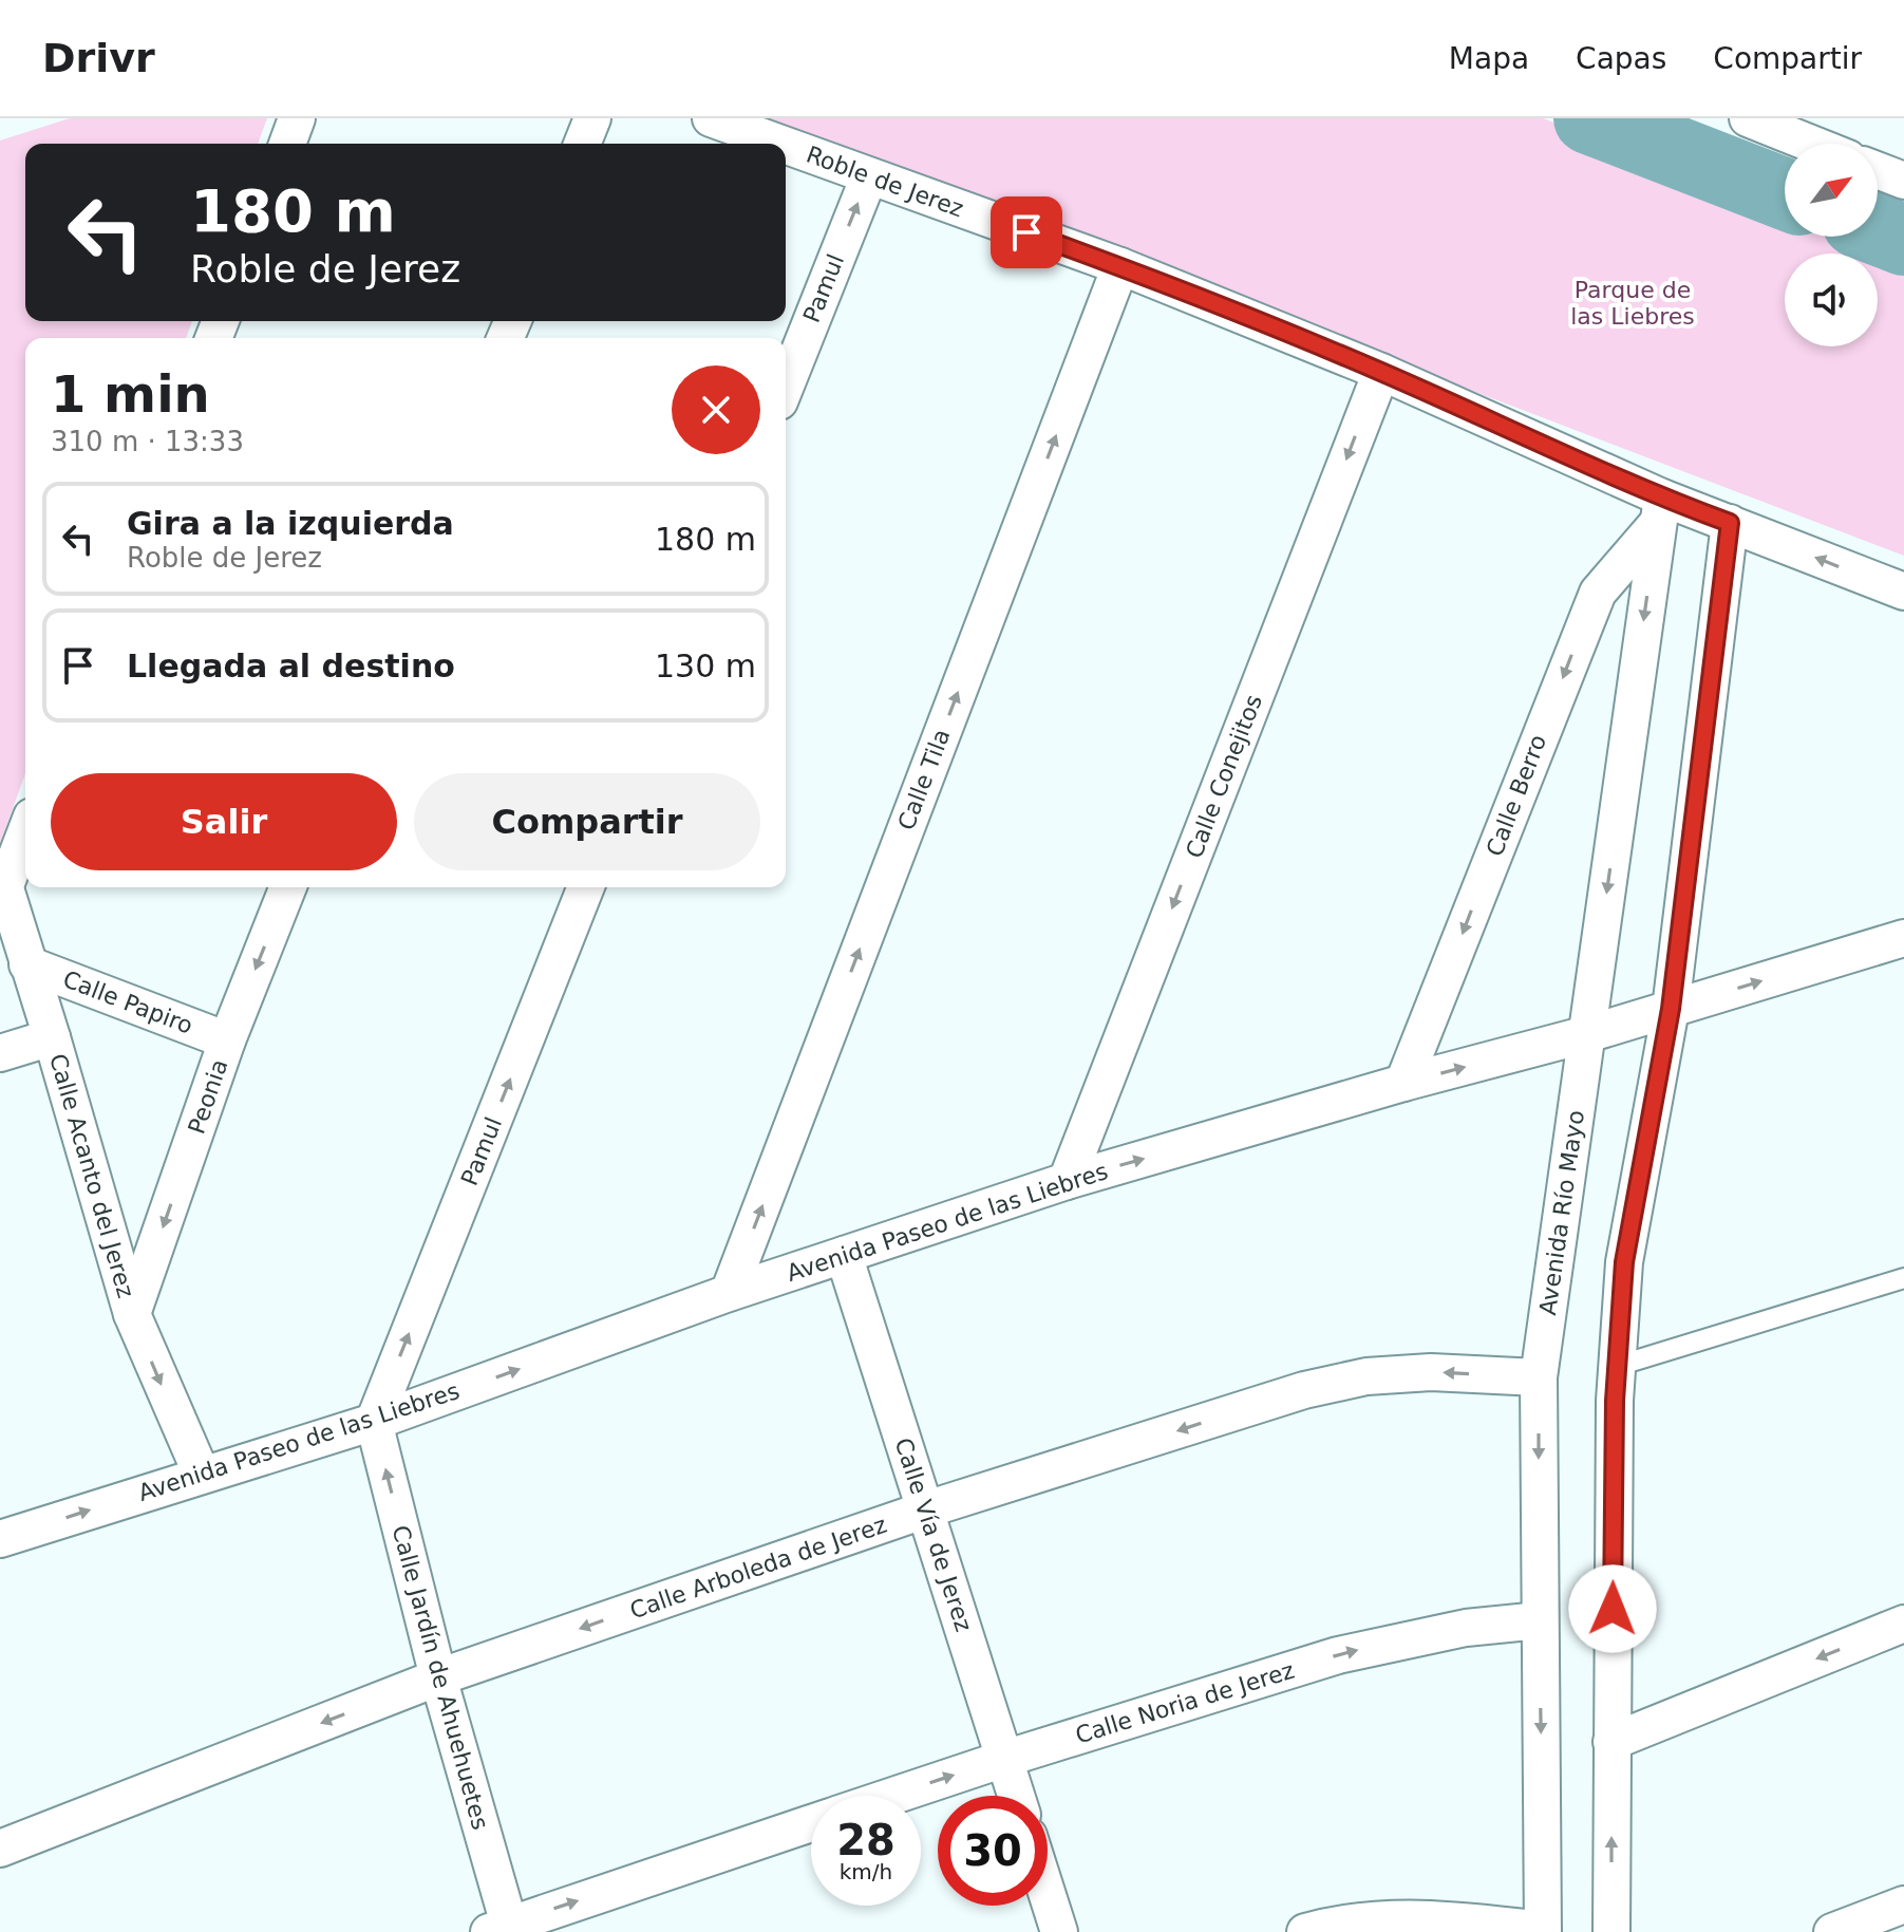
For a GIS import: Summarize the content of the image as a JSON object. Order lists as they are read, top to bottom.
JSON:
{
  "streets": {
    "street": [
      "Roble de Jerez",
      "Pamul",
      "Calle Conejitos",
      "Calle Tila",
      "Calle Berro",
      "Calle Papiro",
      "Peonia",
      "Calle Acanto del Jerez",
      "Avenida Río Mayo",
      "Avenida Paseo de las Liebres",
      "Calle Vía de Jerez",
      "Calle Arboleda de Jerez",
      "Calle Jardín de Ahuehuetes",
      "Calle Noria de Jerez"
    ]
  },
  "crossings": [
    ["Roble de Jerez", "Pamul"],
    ["Roble de Jerez", "Calle Conejitos"],
    ["Roble de Jerez", "Calle Tila"],
    ["Roble de Jerez", "Calle Berro"],
    ["Roble de Jerez", "Avenida Río Mayo"],
    ["Pamul", "Avenida Paseo de las Liebres"],
    ["Pamul", "Calle Jardín de Ahuehuetes"],
    ["Calle Conejitos", "Avenida Paseo de las Liebres"],
    ["Calle Tila", "Avenida Paseo de las Liebres"],
    ["Calle Berro", "Avenida Río Mayo"],
    ["Calle Berro", "Avenida Paseo de las Liebres"],
    ["Calle Papiro", "Peonia"],
    ["Calle Papiro", "Calle Acanto del Jerez"],
    ["Peonia", "Calle Acanto del Jerez"],
    ["Calle Acanto del Jerez", "Avenida Paseo de las Liebres"],
    ["Avenida Río Mayo", "Avenida Paseo de las Liebres"],
    ["Avenida Río Mayo", "Calle Arboleda de Jerez"],
    ["Avenida Río Mayo", "Calle Noria de Jerez"],
    ["Avenida Paseo de las Liebres", "Calle Vía de Jerez"],
    ["Avenida Paseo de las Liebres", "Calle Jardín de Ahuehuetes"],
    ["Calle Vía de Jerez", "Calle Arboleda de Jerez"],
    ["Calle Vía de Jerez", "Calle Noria de Jerez"],
    ["Calle Arboleda de Jerez", "Calle Jardín de Ahuehuetes"],
    ["Calle Jardín de Ahuehuetes", "Calle Noria de Jerez"]
  ],
  "one_way": [
    "Pamul",
    "Calle Conejitos",
    "Calle Tila",
    "Peonia",
    "Avenida Paseo de las Liebres",
    "Calle Arboleda de Jerez",
    "Calle Jardín de Ahuehuetes",
    "Calle Noria de Jerez"
  ],
  "parks": ["Parque de las Liebres"],
  "north": "top right",
  "page": {
    "header": "Drivr",
    "nav": ["Mapa", "Capas", "Compartir"],
    "turn": ["180 m", "Roble de Jerez"],
    "heading": ["1 min", "310 m · 13:33"],
    "list": [
      {
        "name": "Gira a la izquierda",
        "note": "Roble de Jerez",
        "value": "180 m"
      },
      {
        "name": "Llegada al destino",
        "value": "130 m"
      }
    ],
    "buttons": ["Salir", "Compartir"],
    "speed": "28 km/h",
    "limit": "30"
  }
}
